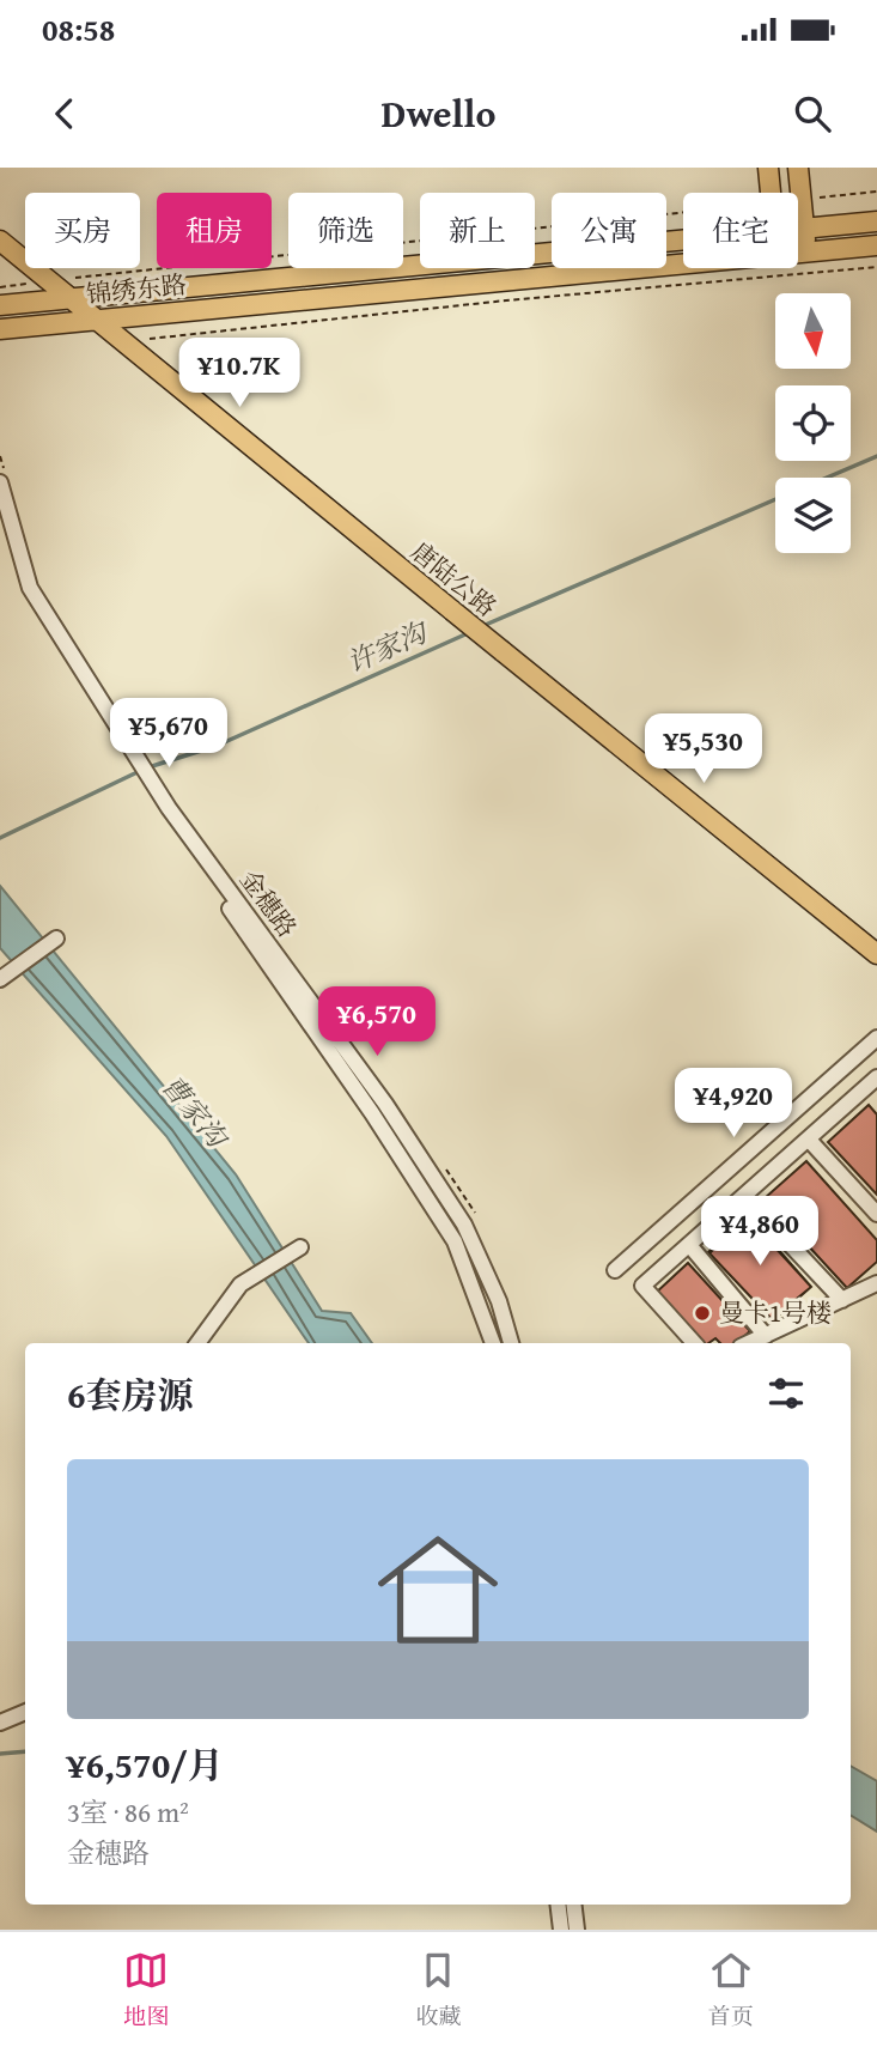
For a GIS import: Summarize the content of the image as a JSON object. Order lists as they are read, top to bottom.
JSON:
{
  "streets": {
    "main road": ["锦绣东路", "唐陆公路"],
    "street": ["金穗路"]
  },
  "crossings": [
    ["锦绣东路", "唐陆公路"]
  ],
  "water": ["许家沟", "曹家沟"],
  "places": ["曼卡1号楼"],
  "north": "bottom",
  "page": {
    "status": "08:58",
    "header": "Dwello",
    "chip": [
      "买房",
      "租房",
      "筛选",
      "新上",
      "公寓",
      "住宅"
    ],
    "price": [
      "¥10.7K",
      "¥5,670",
      "¥5,530",
      "¥6,570",
      "¥4,920",
      "¥4,860"
    ],
    "heading": "6套房源",
    "list": [
      {
        "name": "¥6,570/月",
        "note": "3室 · 86 m² · 金穗路"
      }
    ],
    "tabs": ["地图", "收藏", "首页"]
  }
}
